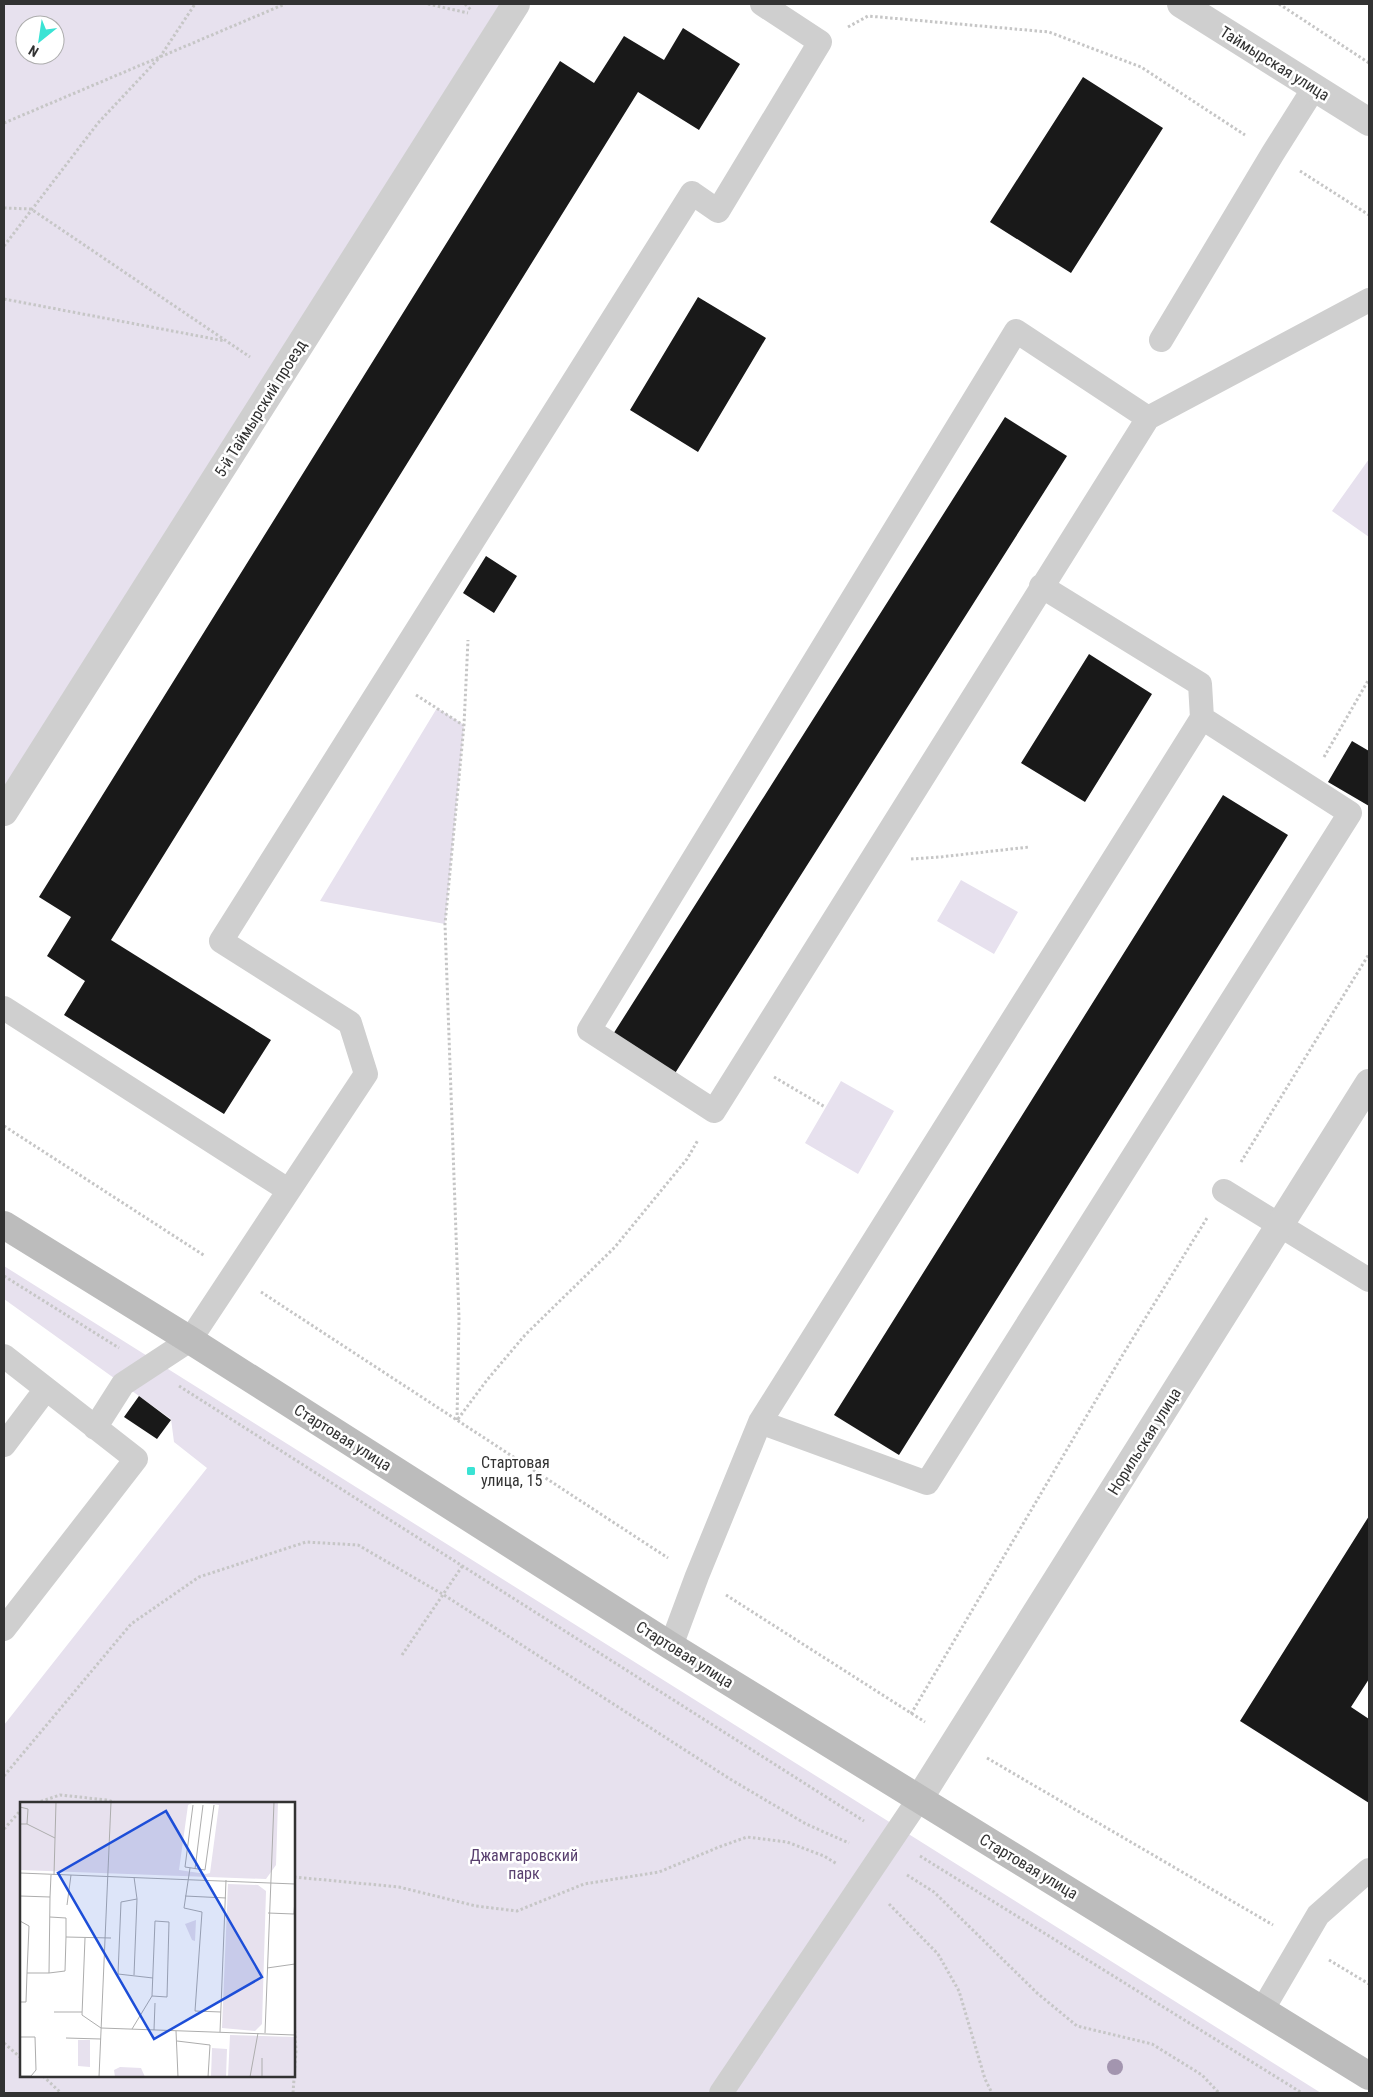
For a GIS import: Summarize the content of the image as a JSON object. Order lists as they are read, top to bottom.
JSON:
{
  "streets": {
    "street": [
      "Таймырская улица",
      "5-й Таймырский проезд",
      "Стартовая улица",
      "Норильская улица"
    ]
  },
  "crossings": [
    ["Стартовая улица", "Норильская улица"]
  ],
  "parks": ["Джамгаровский парк"],
  "places": {
    "transit": ["Стартовая улица, 15"]
  },
  "north": "bottom left"
}
